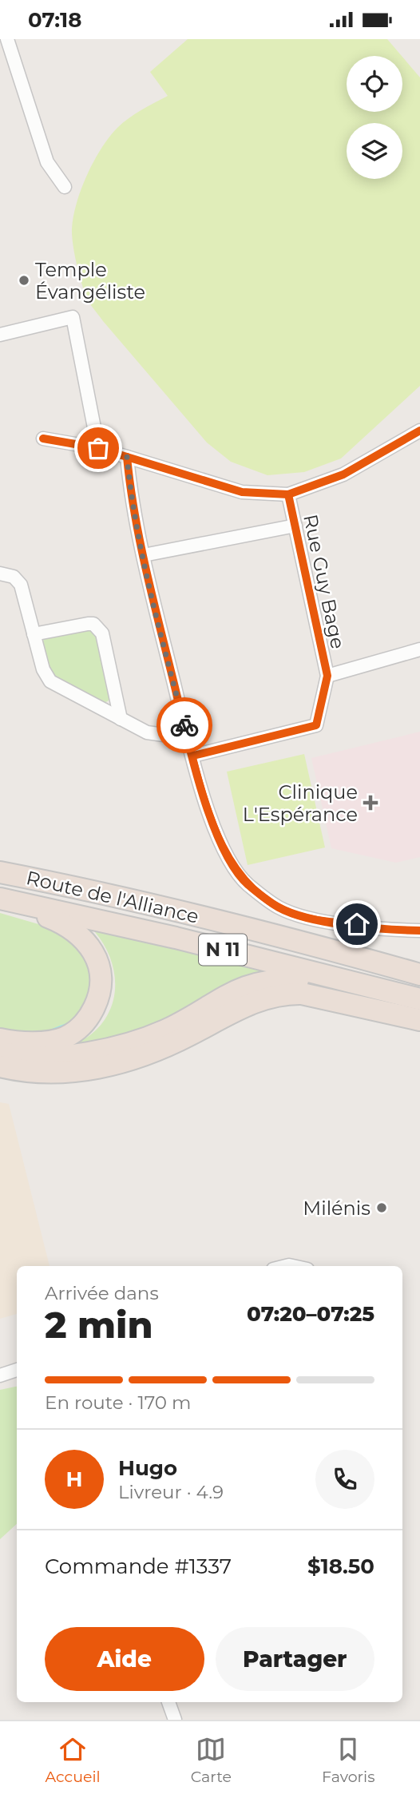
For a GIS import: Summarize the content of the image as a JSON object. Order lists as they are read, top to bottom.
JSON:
{
  "streets": {
    "highway": ["Route de l'Alliance", "N 11"],
    "street": ["Rue Guy Bage"]
  },
  "places": {
    "other": ["Temple Évangéliste", "Milénis"],
    "health": ["Clinique L'Espérance"]
  },
  "page": {
    "status": "07:18",
    "heading": ["2 min", "Arrivée dans", "07:20–07:25"],
    "panel": [
      "Hugo",
      "Livreur · 4.9",
      "Commande #1337",
      "$18.50"
    ],
    "bar": "En route · 170 m",
    "round": "H",
    "buttons": ["Aide", "Partager"],
    "tabs": ["Accueil", "Carte", "Favoris"]
  }
}
